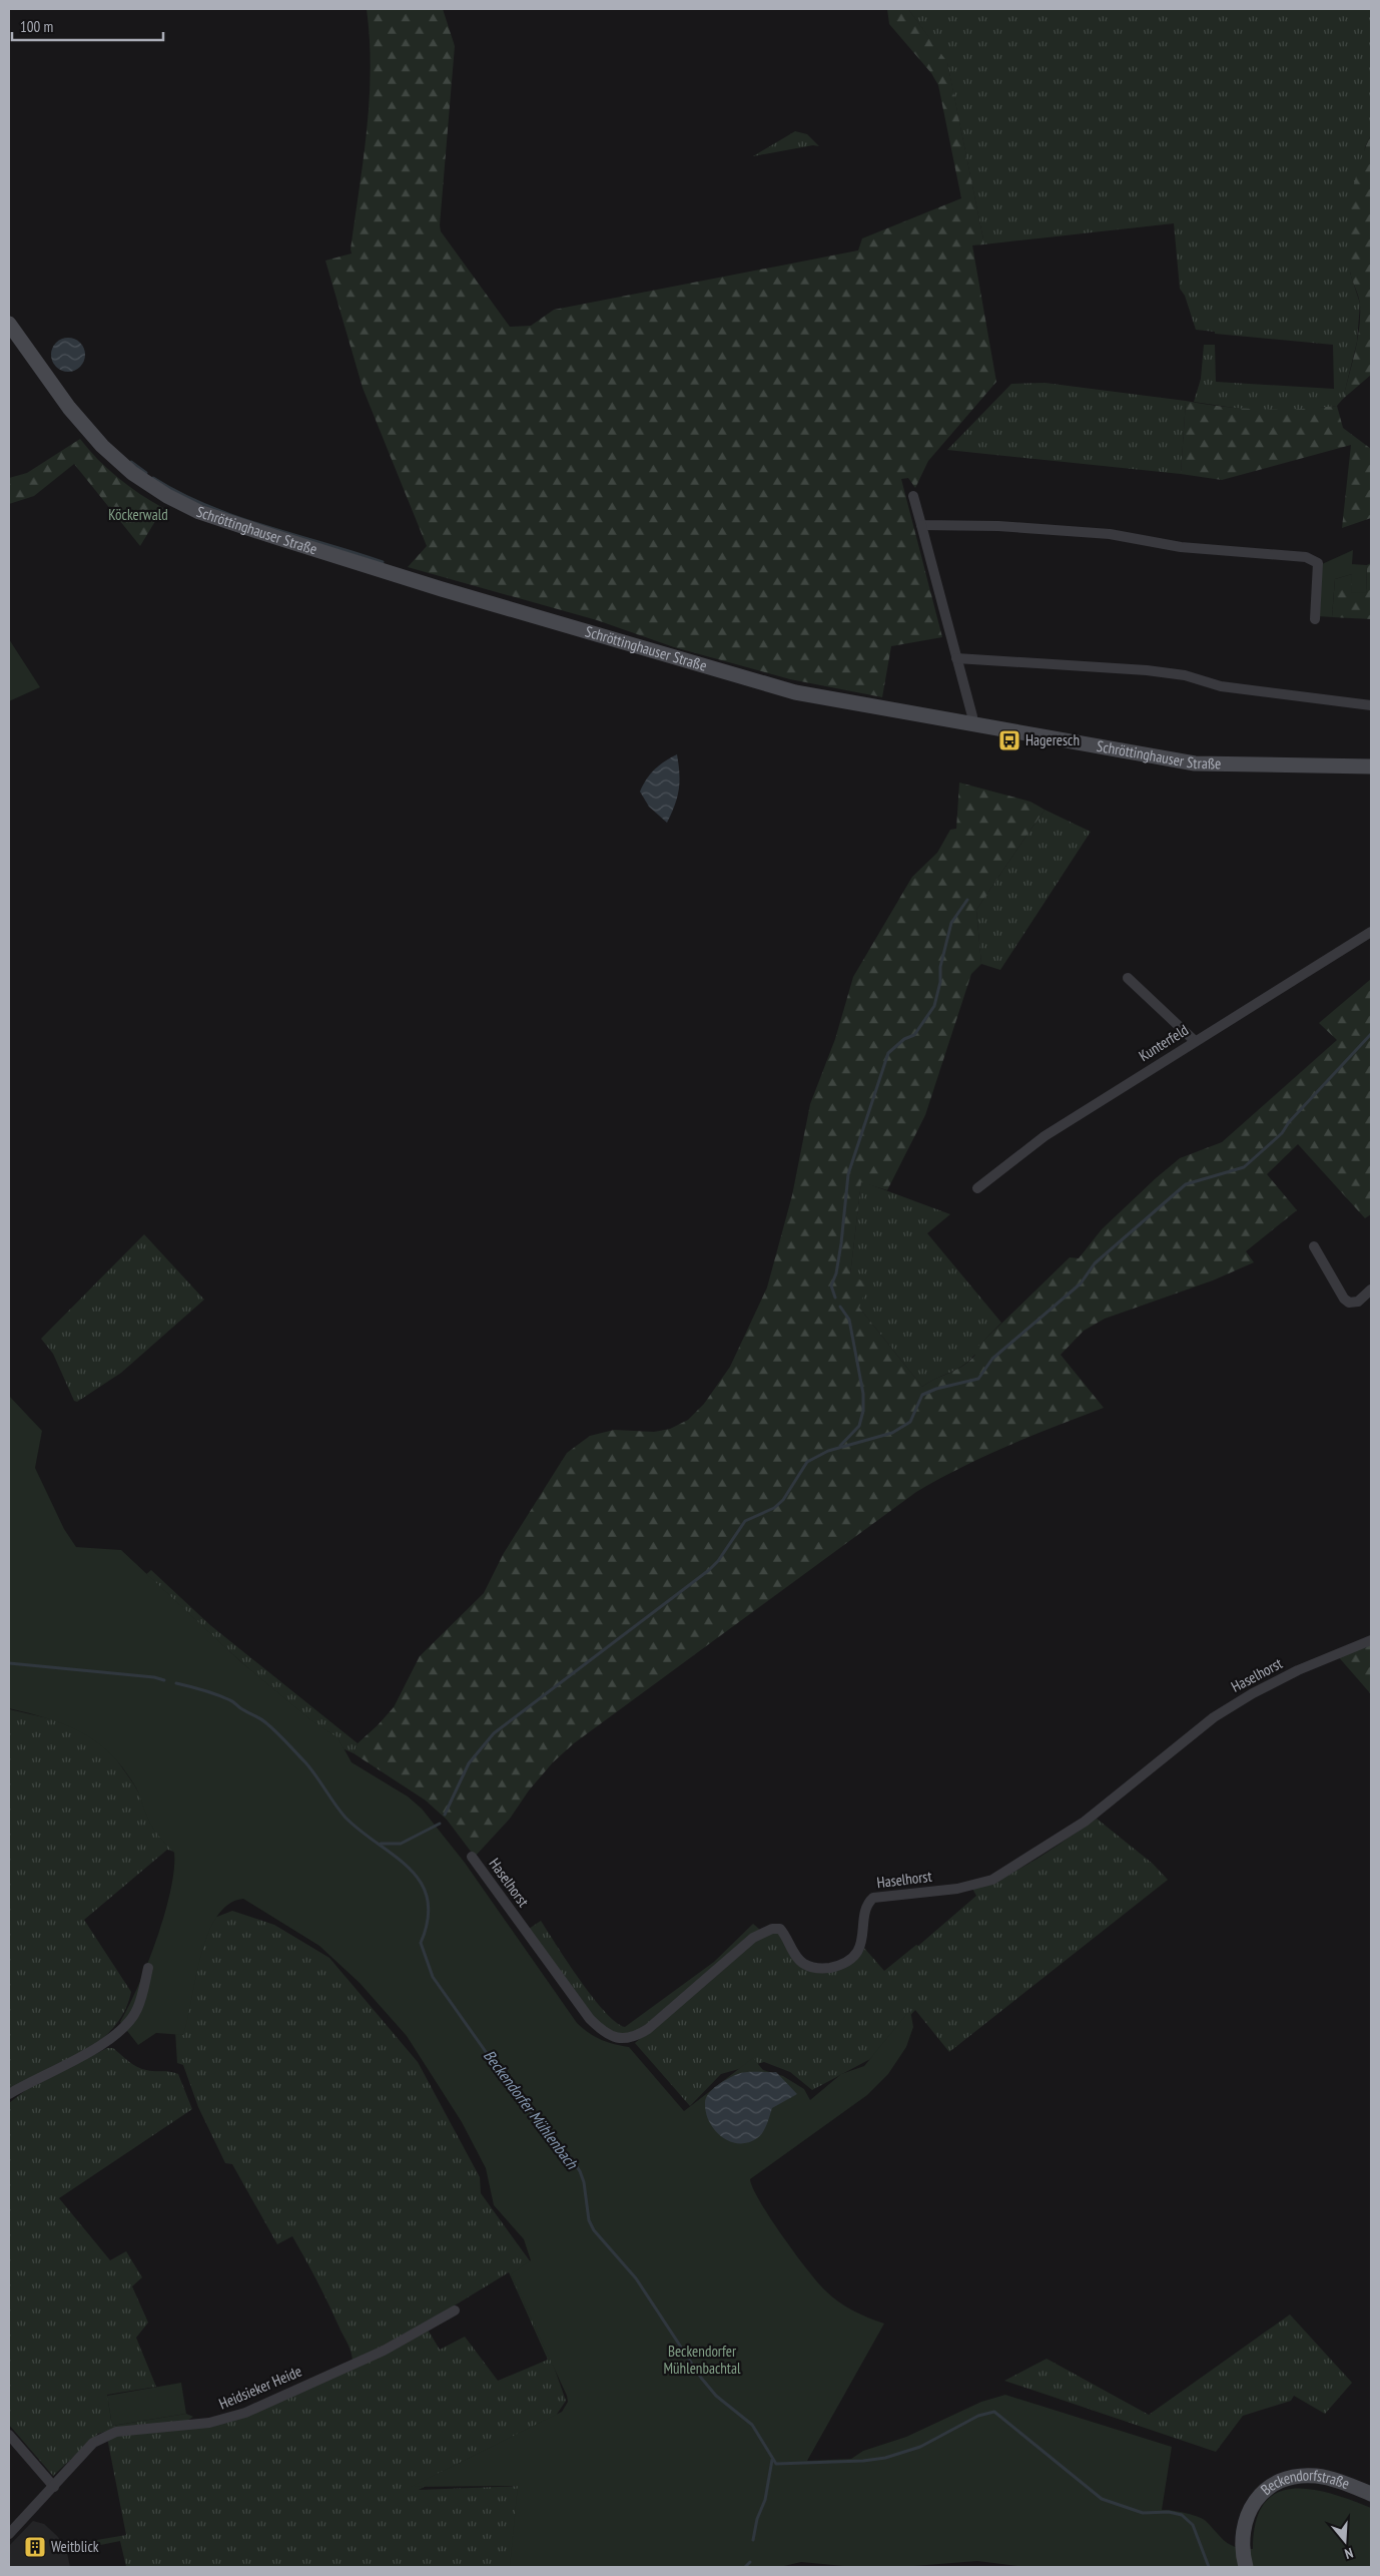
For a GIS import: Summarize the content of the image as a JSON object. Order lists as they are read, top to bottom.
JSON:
{
  "streets": {
    "main road": ["Schröttinghauser Straße", "Beckendorfstraße"],
    "street": ["Kunterfeld", "Haselhorst", "Heidsieker Heide"]
  },
  "water": ["Beckendorfer Mühlenbach"],
  "parks": ["Köckerwald", "Beckendorfer Mühlenbachtal"],
  "places": {
    "bus stop": ["Hageresch"],
    "building": ["Weitblick"]
  },
  "scale_bar": "100 m",
  "north": "bottom"
}
